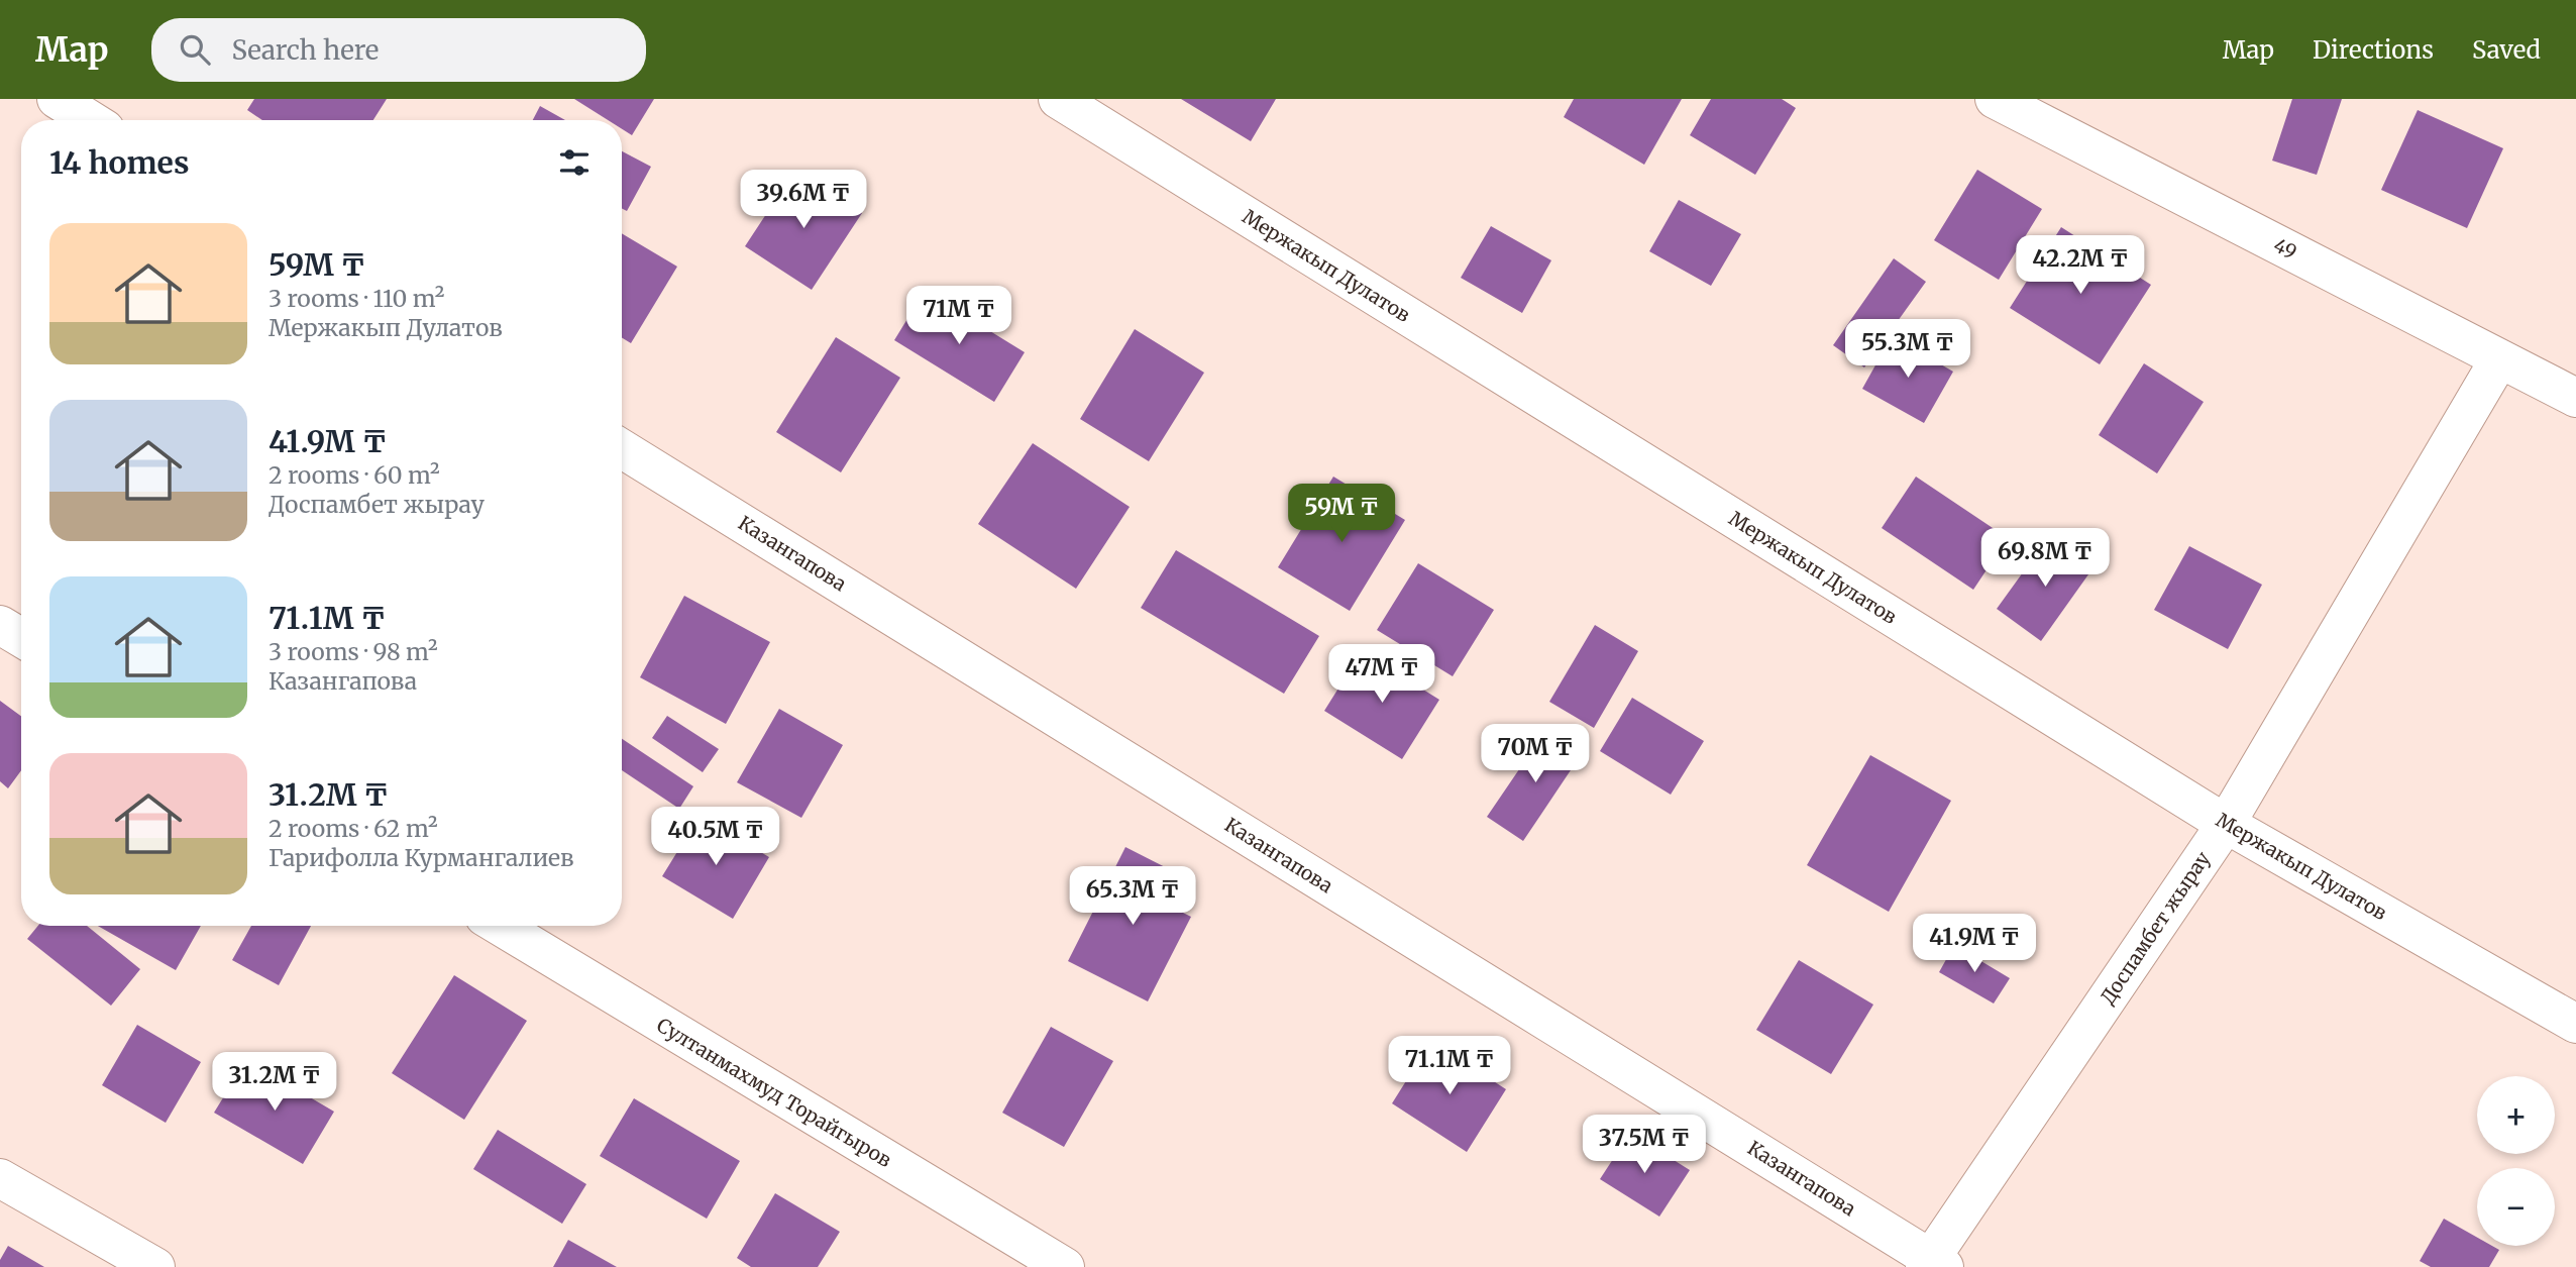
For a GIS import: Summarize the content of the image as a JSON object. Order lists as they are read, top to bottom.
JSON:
{
  "streets": {
    "street": [
      "49",
      "Мержакып Дулатов",
      "Казангапова",
      "Доспамбет жырау",
      "Султанмахмуд Торайгыров"
    ]
  },
  "crossings": [
    ["49", "Доспамбет жырау"],
    ["Мержакып Дулатов", "Доспамбет жырау"],
    ["Казангапова", "Доспамбет жырау"]
  ],
  "page": {
    "header": "Map",
    "search": "Search here",
    "nav": ["Map", "Directions", "Saved"],
    "heading": "14 homes",
    "price": [
      "39.6M ₸",
      "42.2M ₸",
      "71M ₸",
      "55.3M ₸",
      "59M ₸",
      "69.8M ₸",
      "47M ₸",
      "70M ₸",
      "40.5M ₸",
      "65.3M ₸",
      "41.9M ₸",
      "71.1M ₸",
      "31.2M ₸",
      "37.5M ₸"
    ],
    "list": [
      {
        "name": "59M ₸",
        "note": "3 rooms · 110 m² · Мержакып Дулатов"
      },
      {
        "name": "41.9M ₸",
        "note": "2 rooms · 60 m² · Доспамбет жырау"
      },
      {
        "name": "71.1M ₸",
        "note": "3 rooms · 98 m² · Казангапова"
      },
      {
        "name": "31.2M ₸",
        "note": "2 rooms · 62 m² · Гарифолла Курмангалиев"
      }
    ],
    "map_buttons": ["+", "−"]
  }
}
